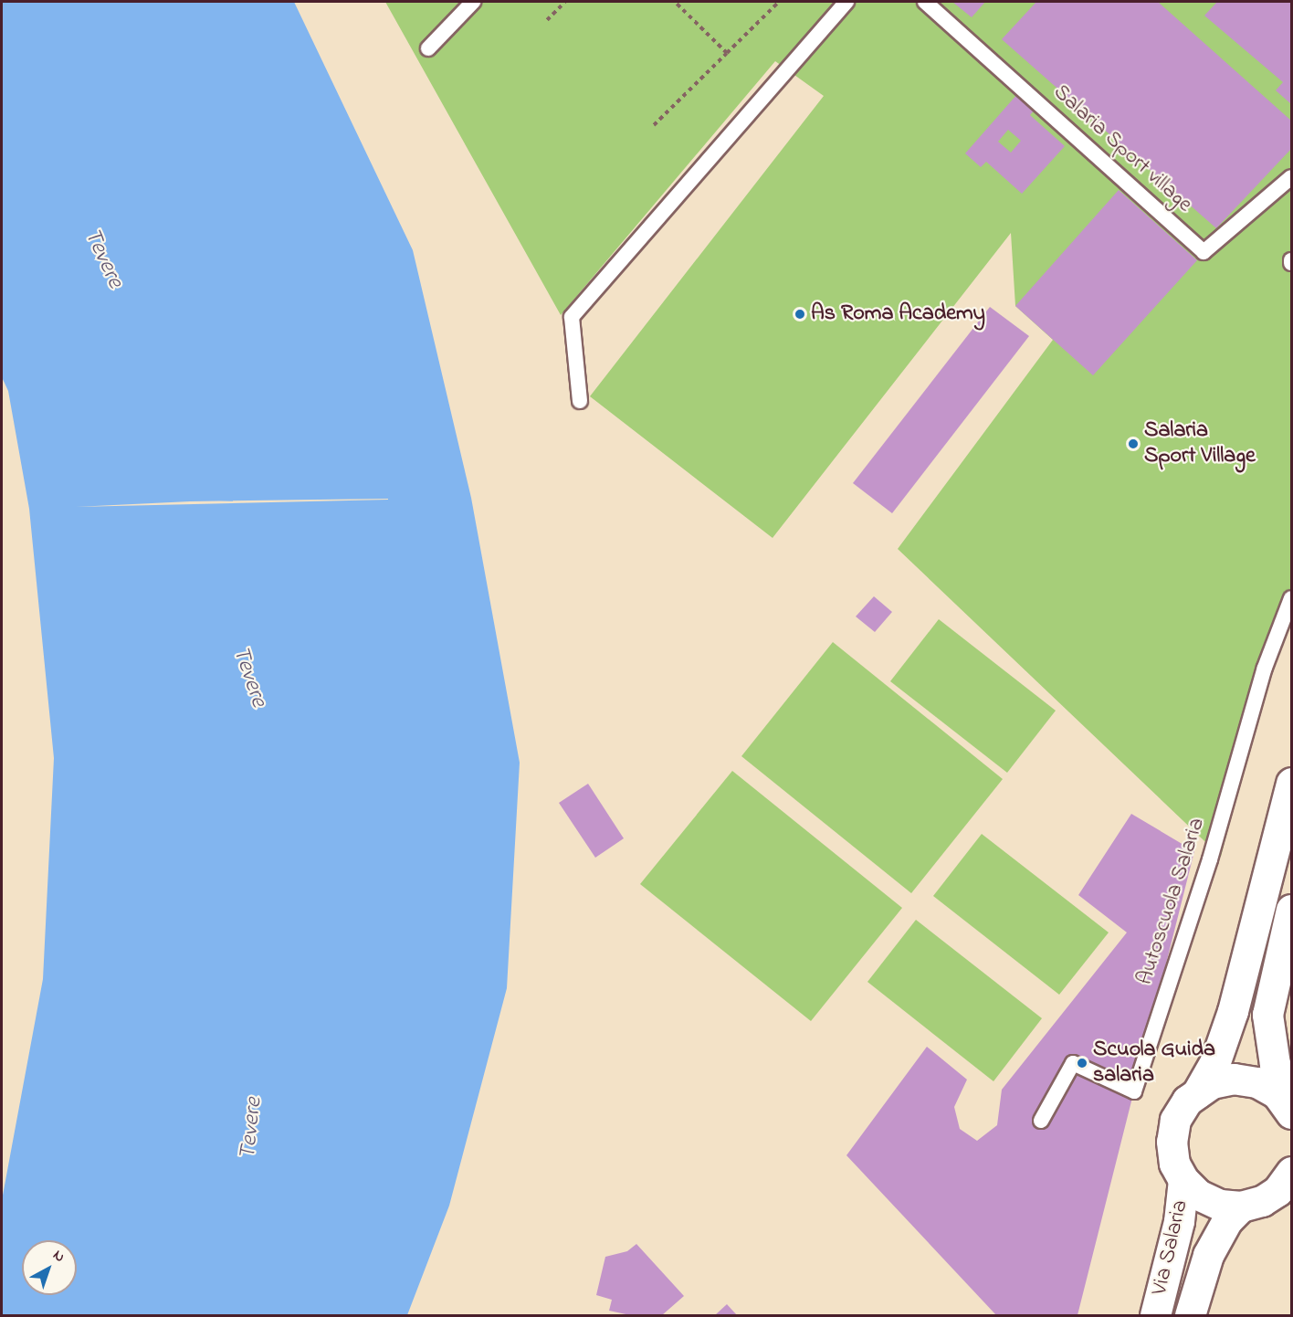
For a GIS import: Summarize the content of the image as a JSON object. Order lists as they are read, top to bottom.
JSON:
{
  "streets": {
    "main road": ["Via Salaria"],
    "lane": ["Salaria Sport village", "Autoscuola Salaria"]
  },
  "water": ["Tevere"],
  "places": ["As Roma Academy", "Salaria Sport Village", "Scuola Guida salaria"],
  "north": "top right"
}
